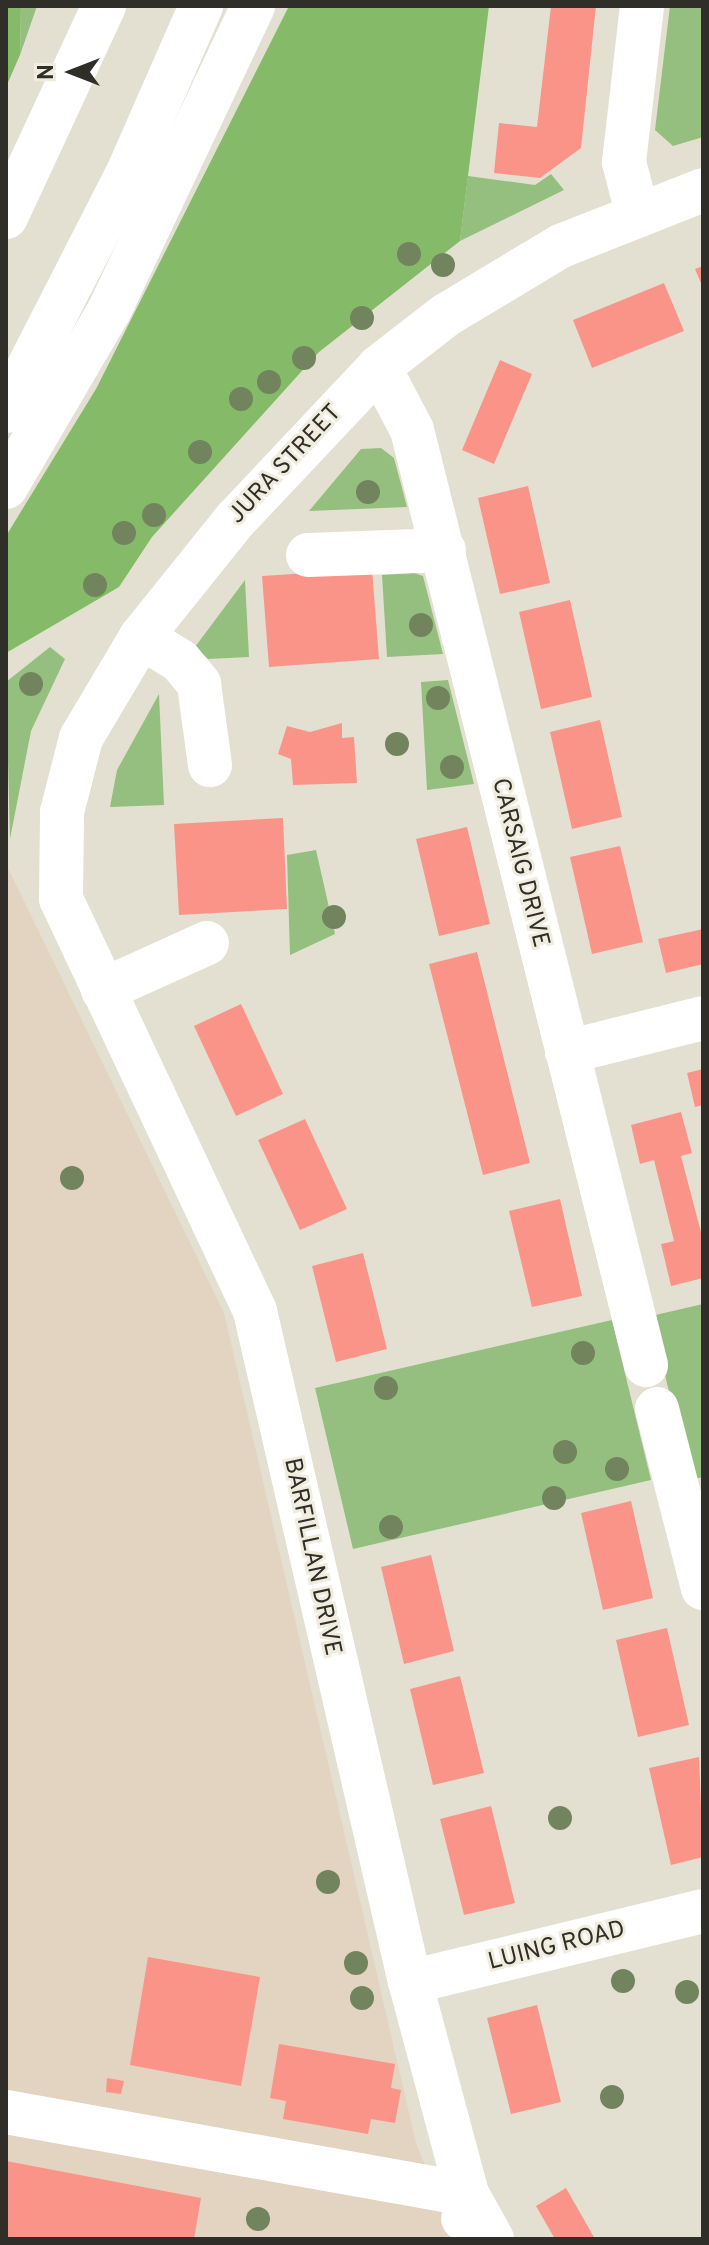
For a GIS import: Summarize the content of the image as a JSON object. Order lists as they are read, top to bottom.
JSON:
{
  "streets": {
    "main road": [
      "JURA STREET",
      "CARSAIG DRIVE",
      "BARFILLAN DRIVE",
      "LUING ROAD"
    ]
  },
  "crossings": [
    ["JURA STREET", "CARSAIG DRIVE"],
    ["JURA STREET", "BARFILLAN DRIVE"],
    ["BARFILLAN DRIVE", "LUING ROAD"]
  ],
  "north": "left"
}
